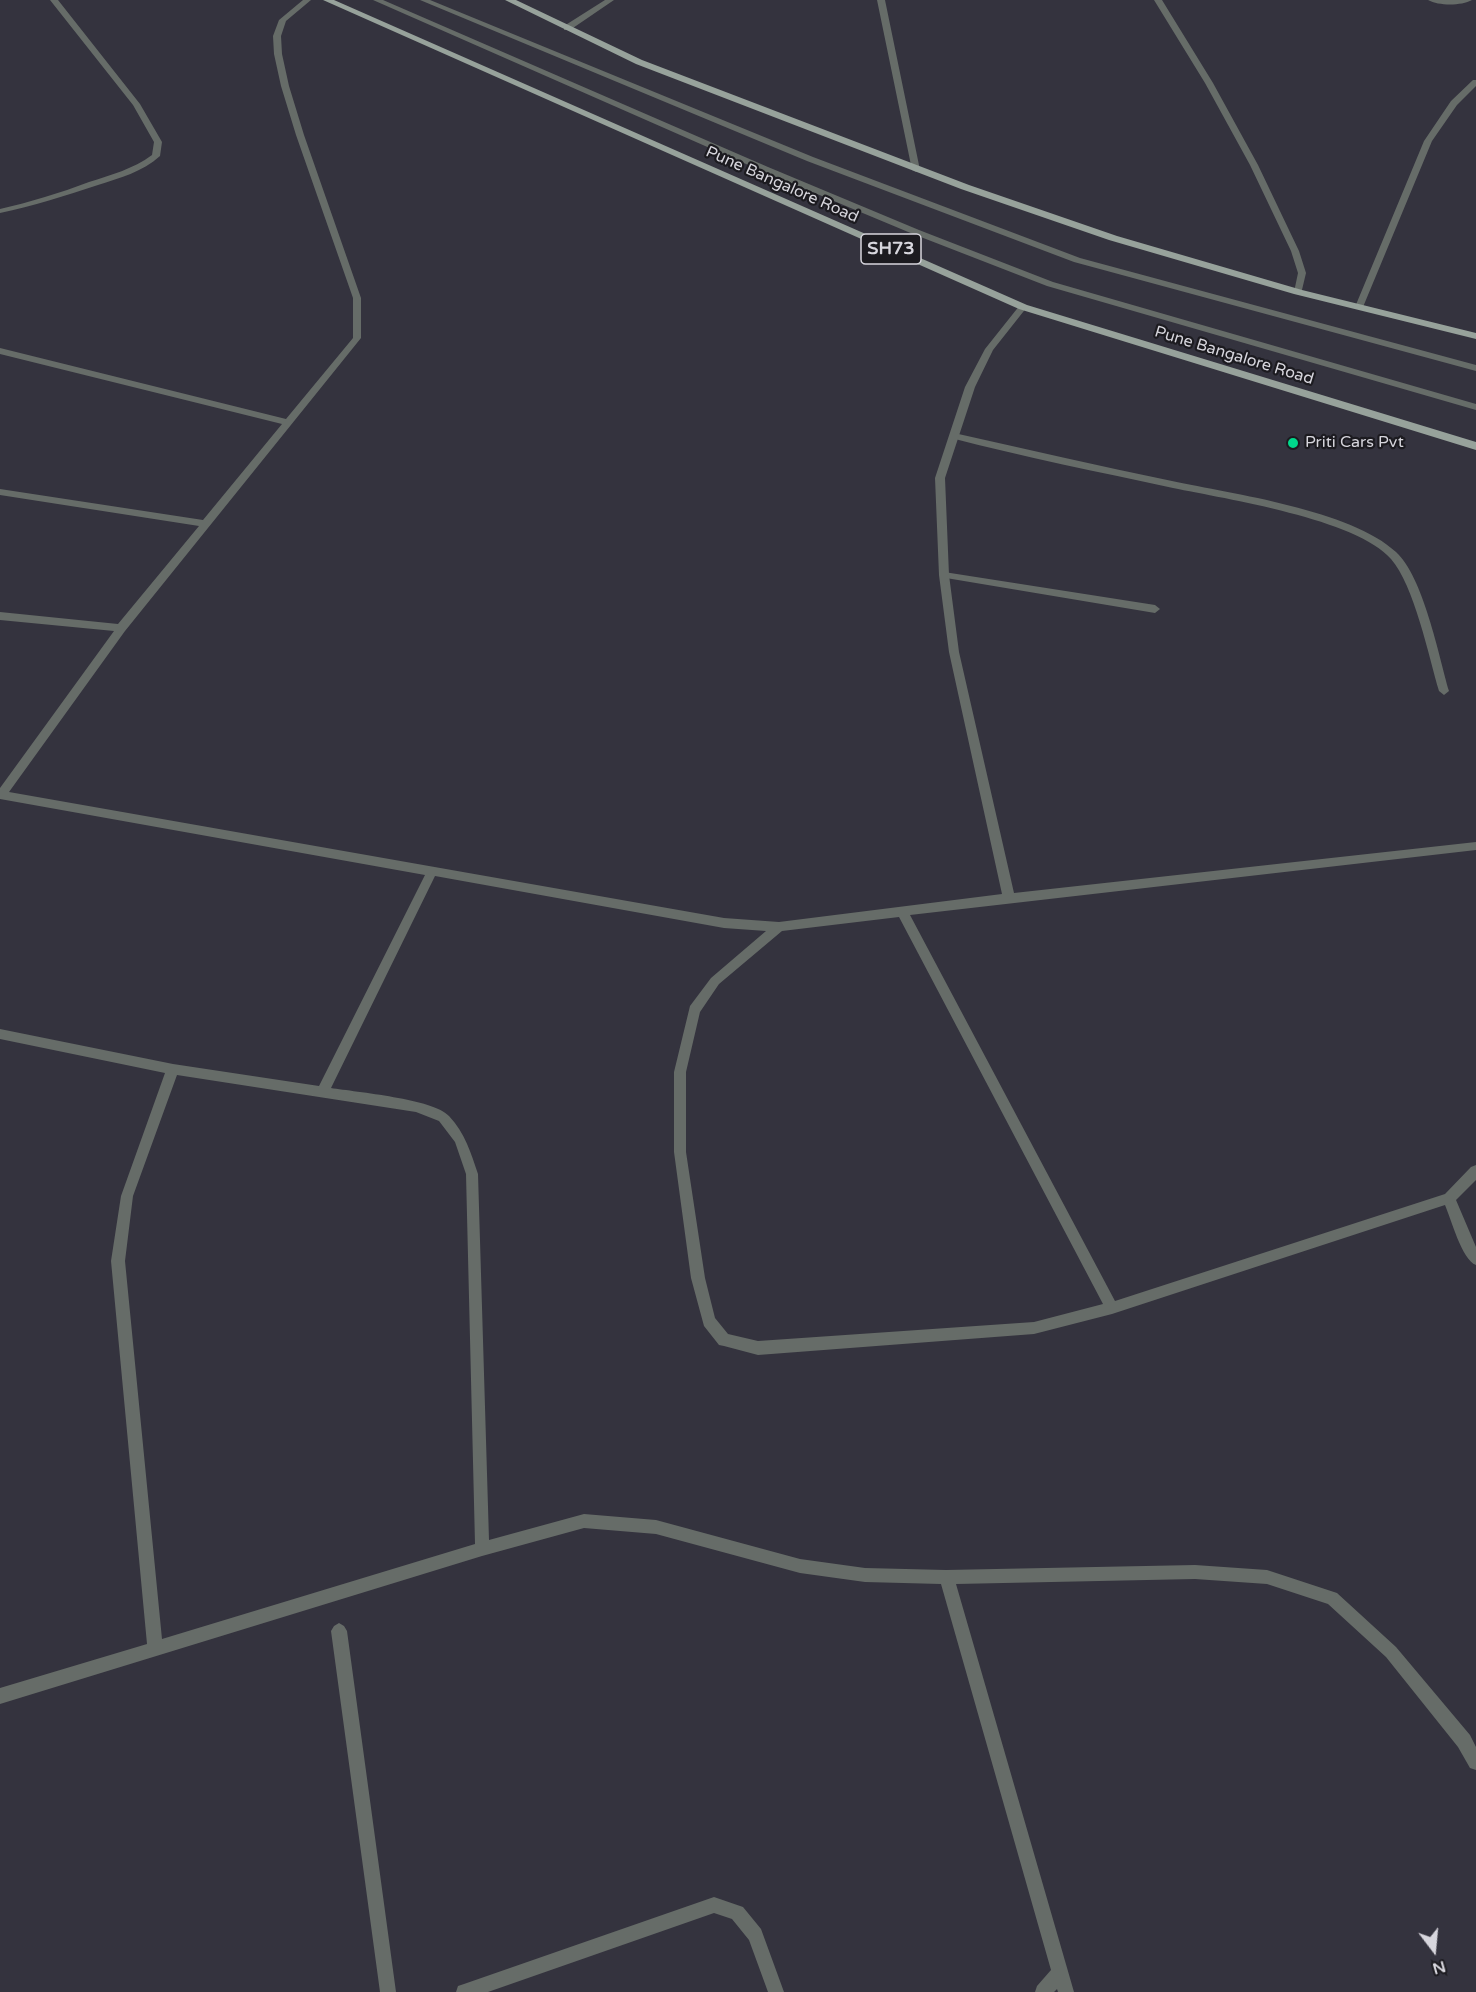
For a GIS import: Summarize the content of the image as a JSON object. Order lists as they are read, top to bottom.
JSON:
{
  "streets": {
    "main road": ["Pune Bangalore Road", "SH73"]
  },
  "places": ["Priti Cars Pvt"],
  "north": "bottom"
}
